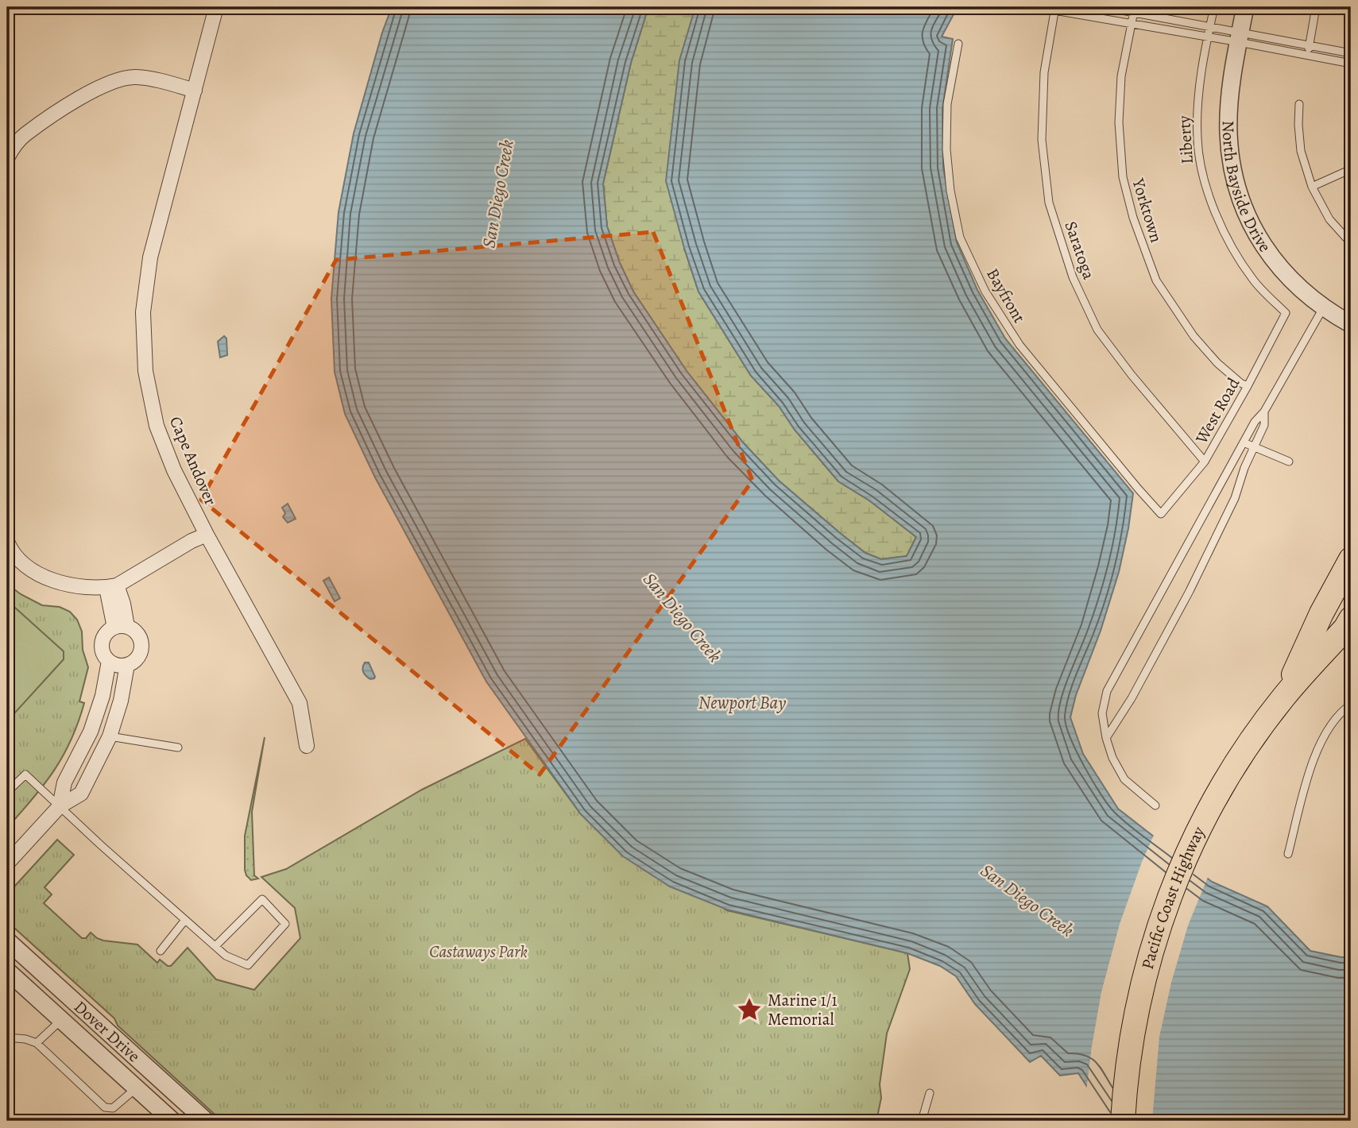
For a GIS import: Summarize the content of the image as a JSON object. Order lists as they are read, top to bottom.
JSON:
{
  "streets": {
    "highway": ["Pacific Coast Highway"],
    "street": ["North Bayside Drive", "Cape Andover", "Dover Drive"],
    "lane": [
      "Liberty",
      "Yorktown",
      "Saratoga",
      "Bayfront",
      "West Road"
    ]
  },
  "crossings": [
    ["Liberty", "West Road"],
    ["Yorktown", "West Road"],
    ["Saratoga", "West Road"],
    ["Bayfront", "West Road"]
  ],
  "water": ["San Diego Creek", "Newport Bay"],
  "parks": ["Castaways Park"],
  "places": {
    "place": ["Marine 1/1 Memorial"]
  }
}
